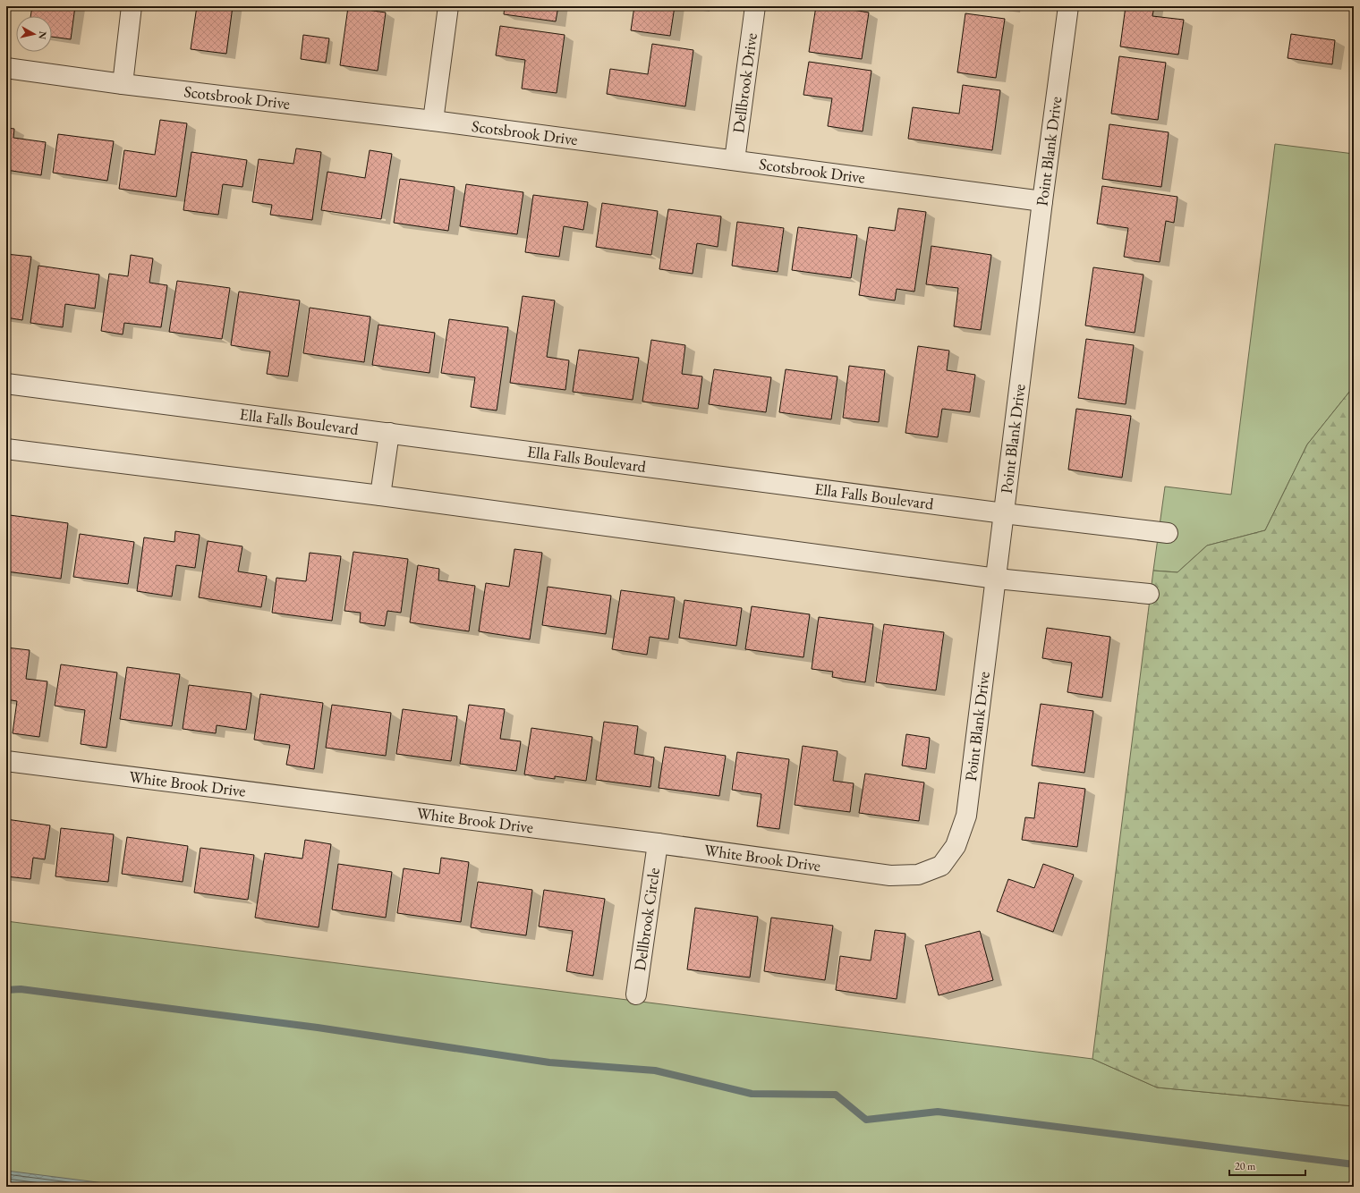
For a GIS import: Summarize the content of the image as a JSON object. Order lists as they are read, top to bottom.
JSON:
{
  "streets": {
    "street": [
      "Dellbrook Drive",
      "Scotsbrook Drive",
      "Point Blank Drive",
      "Ella Falls Boulevard",
      "White Brook Drive",
      "Dellbrook Circle"
    ]
  },
  "crossings": [
    ["Dellbrook Drive", "Scotsbrook Drive"],
    ["Scotsbrook Drive", "Point Blank Drive"],
    ["Point Blank Drive", "Ella Falls Boulevard"],
    ["Point Blank Drive", "White Brook Drive"],
    ["White Brook Drive", "Dellbrook Circle"]
  ],
  "scale_bar": "20 m",
  "north": "right"
}
